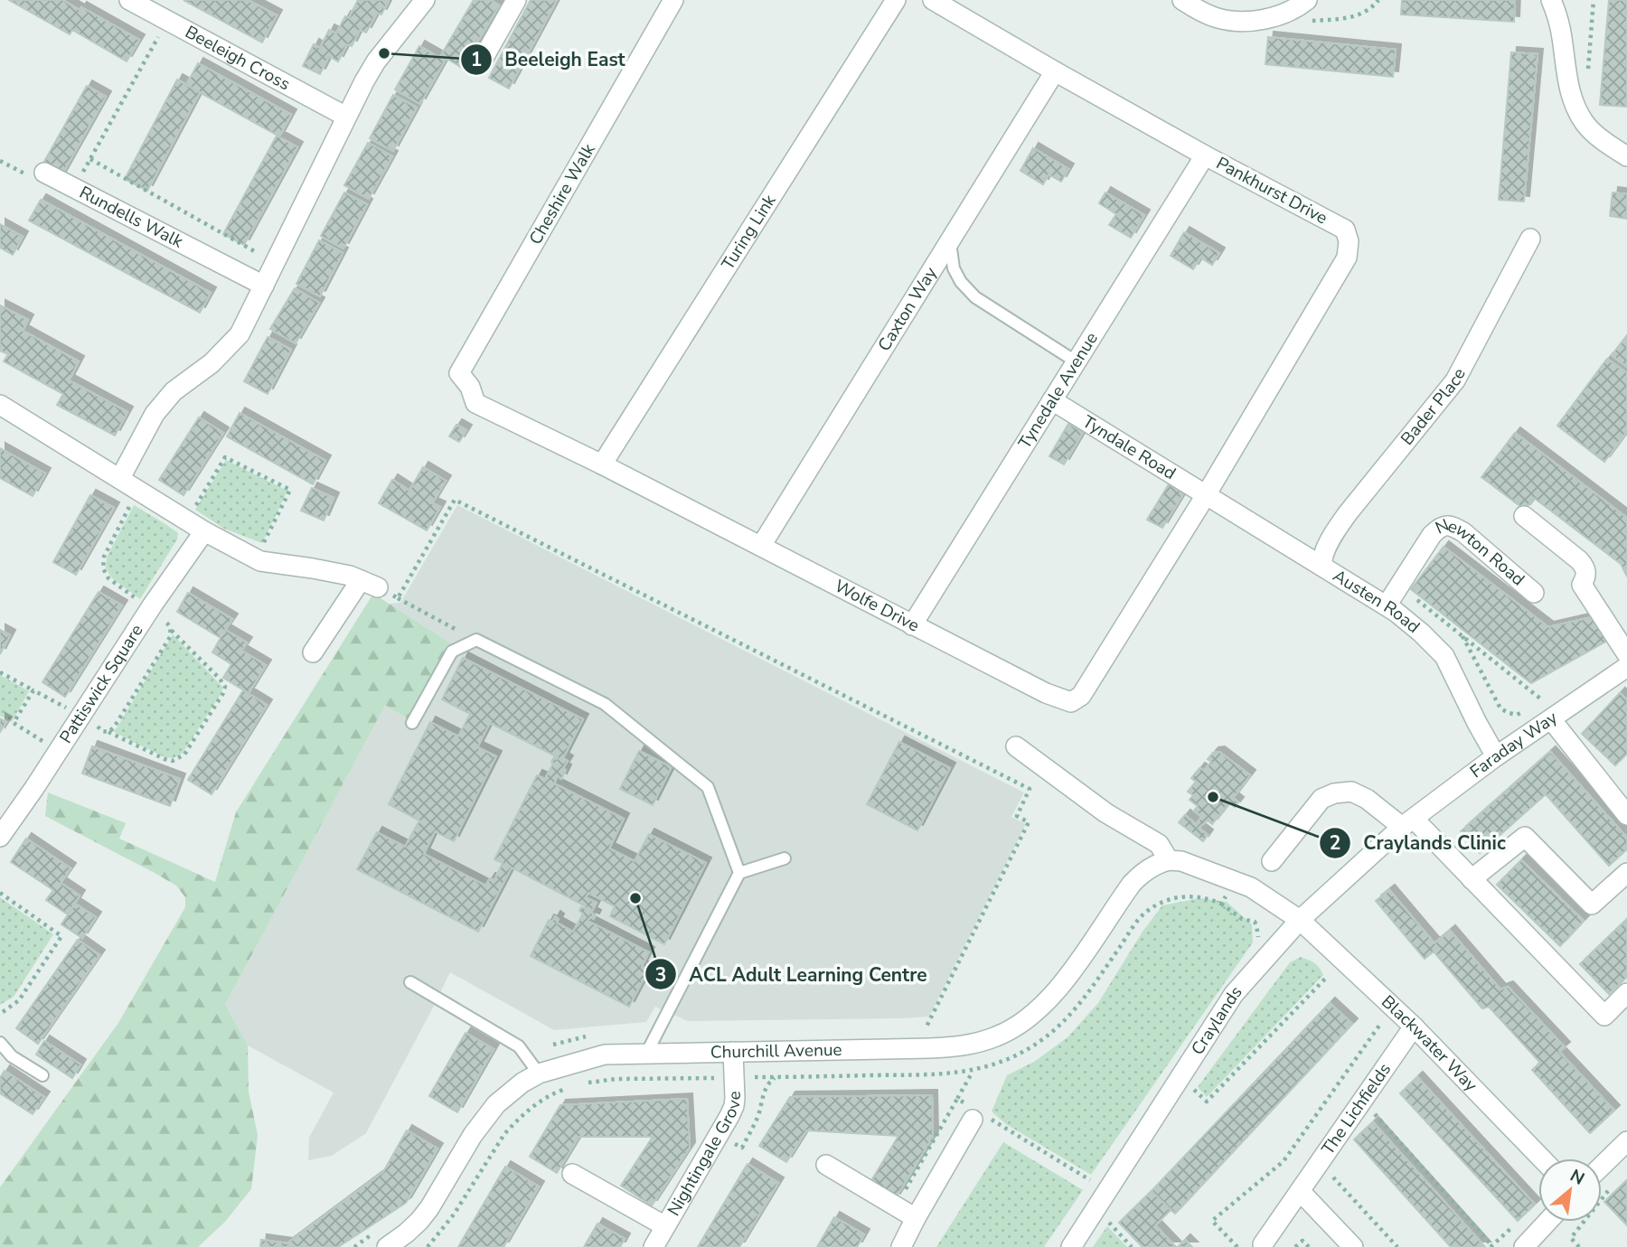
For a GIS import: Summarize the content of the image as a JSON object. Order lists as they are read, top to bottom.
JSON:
{
  "streets": {
    "street": [
      "Beeleigh Cross",
      "Pankhurst Drive",
      "Cheshire Walk",
      "Rundells Walk",
      "Turing Link",
      "Caxton Way",
      "Tynedale Avenue",
      "Bader Place",
      "Tyndale Road",
      "Newton Road",
      "Austen Road",
      "Wolfe Drive",
      "Pattiswick Square",
      "Faraday Way",
      "Craylands",
      "Blackwater Way",
      "Churchill Avenue",
      "The Lichfields",
      "Nightingale Grove"
    ]
  },
  "crossings": [
    ["Pankhurst Drive", "Caxton Way"],
    ["Pankhurst Drive", "Tynedale Avenue"],
    ["Pankhurst Drive", "Tyndale Road"],
    ["Pankhurst Drive", "Austen Road"],
    ["Pankhurst Drive", "Wolfe Drive"],
    ["Cheshire Walk", "Wolfe Drive"],
    ["Turing Link", "Wolfe Drive"],
    ["Caxton Way", "Wolfe Drive"],
    ["Tynedale Avenue", "Tyndale Road"],
    ["Tynedale Avenue", "Wolfe Drive"],
    ["Bader Place", "Austen Road"],
    ["Tyndale Road", "Austen Road"],
    ["Tyndale Road", "Wolfe Drive"],
    ["Newton Road", "Austen Road"],
    ["Austen Road", "Wolfe Drive"],
    ["Austen Road", "Faraday Way"],
    ["Faraday Way", "Craylands"],
    ["Craylands", "Blackwater Way"],
    ["Blackwater Way", "Churchill Avenue"],
    ["Blackwater Way", "The Lichfields"],
    ["Churchill Avenue", "Nightingale Grove"]
  ],
  "places": ["Beeleigh East", "Craylands Clinic", "ACL Adult Learning Centre"],
  "north": "top right"
}
